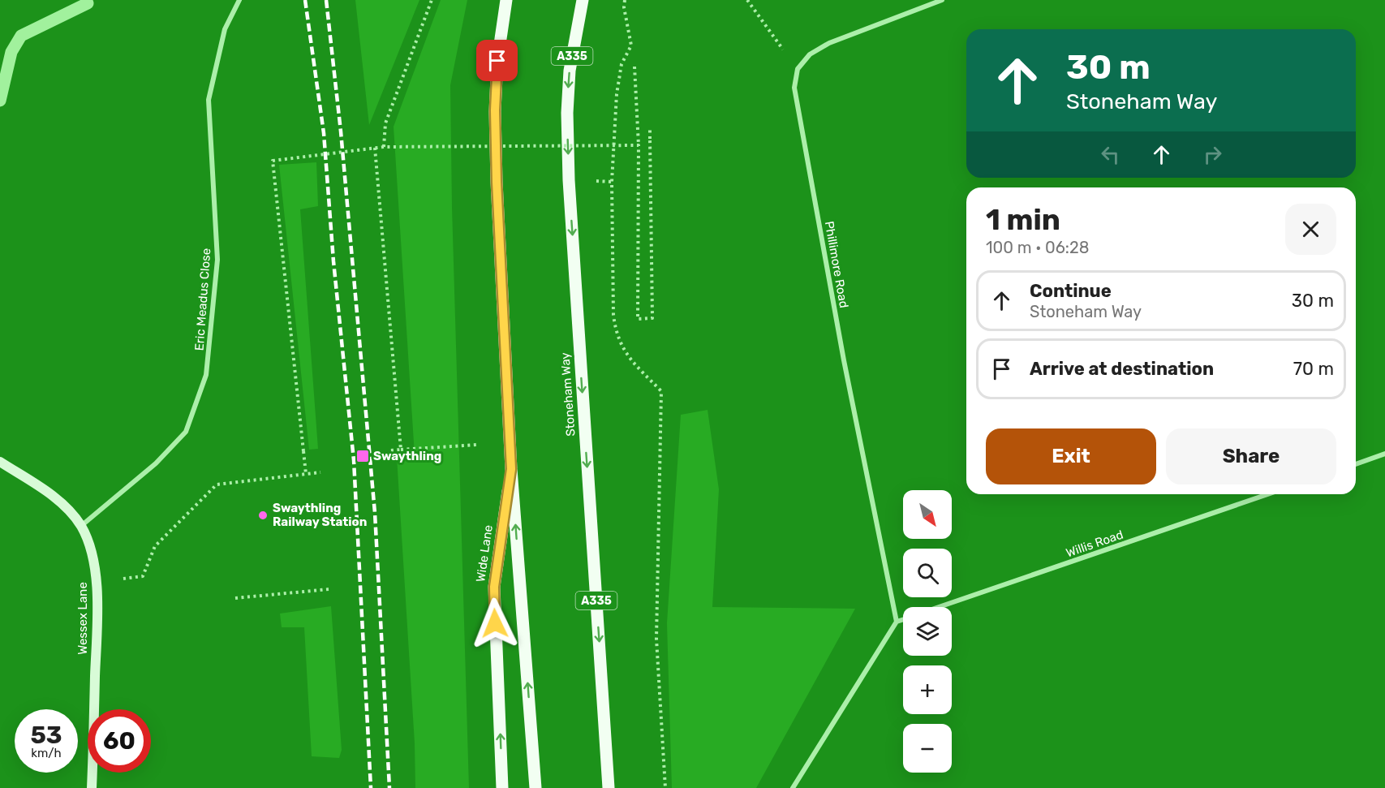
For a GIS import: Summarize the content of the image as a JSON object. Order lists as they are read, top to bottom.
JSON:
{
  "streets": {
    "main road": ["A335", "Stoneham Way", "Wide Lane"],
    "street": [
      "Phillimore Road",
      "Eric Meadus Close",
      "Willis Road",
      "Wessex Lane"
    ]
  },
  "crossings": [
    ["Phillimore Road", "Willis Road"],
    ["Eric Meadus Close", "Wessex Lane"]
  ],
  "places": {
    "transit": ["Swaythling"],
    "other": ["Swaythling Railway Station"]
  },
  "north": "bottom right",
  "page": {
    "turn": ["30 m", "Stoneham Way"],
    "heading": ["1 min", "100 m · 06:28"],
    "list": [
      {
        "name": "Continue",
        "note": "Stoneham Way",
        "value": "30 m"
      },
      {
        "name": "Arrive at destination",
        "value": "70 m"
      }
    ],
    "buttons": ["Exit", "Share"],
    "map_buttons": ["+", "−"],
    "speed": "53 km/h",
    "limit": "60"
  }
}
